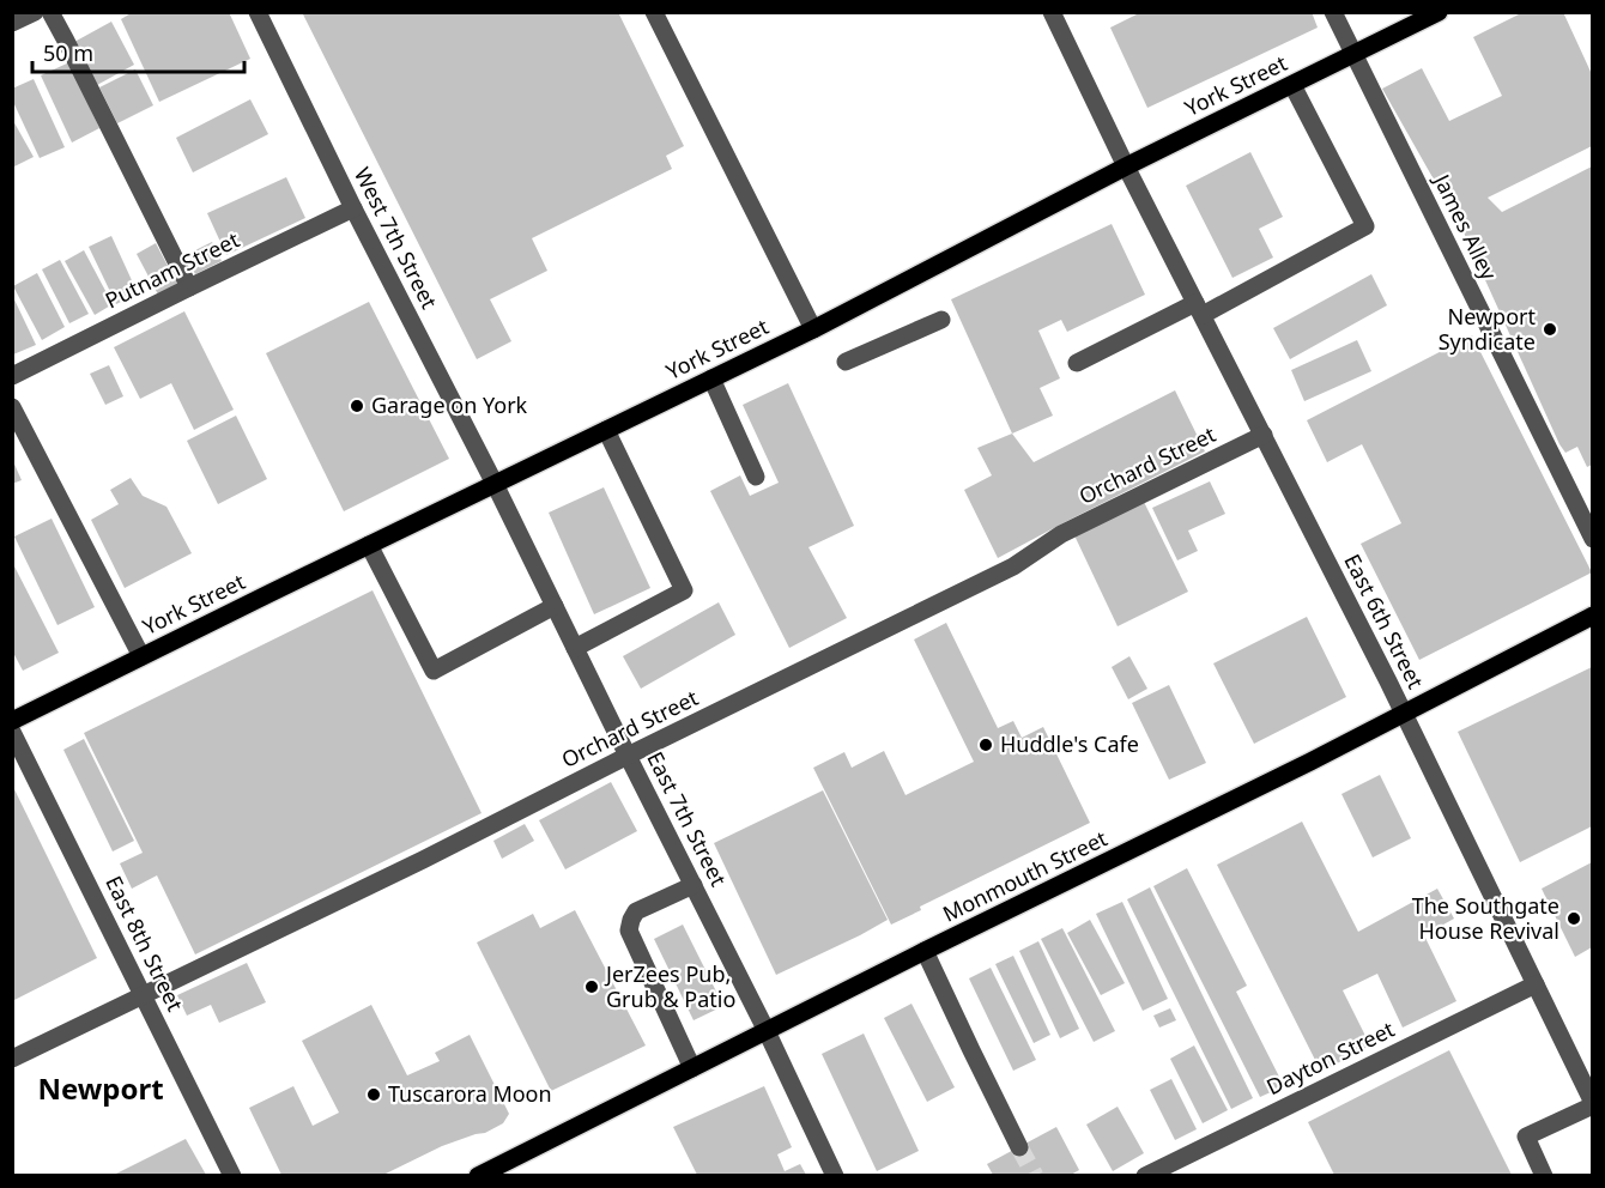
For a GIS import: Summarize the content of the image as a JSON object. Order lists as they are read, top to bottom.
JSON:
{
  "streets": {
    "main road": ["York Street", "Monmouth Street"],
    "street": [
      "James Alley",
      "West 7th Street",
      "Putnam Street",
      "Orchard Street",
      "East 6th Street",
      "East 7th Street",
      "East 8th Street",
      "Dayton Street"
    ]
  },
  "crossings": [
    ["York Street", "James Alley"],
    ["York Street", "West 7th Street"],
    ["York Street", "East 6th Street"],
    ["York Street", "East 7th Street"],
    ["West 7th Street", "Putnam Street"],
    ["West 7th Street", "East 7th Street"],
    ["Orchard Street", "East 6th Street"],
    ["Orchard Street", "East 7th Street"],
    ["Orchard Street", "East 8th Street"],
    ["East 6th Street", "Monmouth Street"],
    ["East 6th Street", "Dayton Street"],
    ["East 7th Street", "Monmouth Street"]
  ],
  "districts": ["Newport"],
  "places": [
    "Newport Syndicate",
    "Garage on York",
    "Huddle's Cafe",
    "The Southgate House Revival",
    "JerZees Pub, Grub & Patio",
    "Tuscarora Moon"
  ],
  "scale_bar": "50 m"
}
